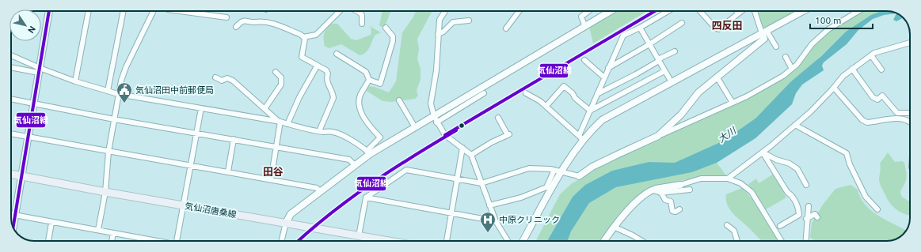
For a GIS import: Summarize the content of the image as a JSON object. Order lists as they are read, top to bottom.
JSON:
{
  "streets": {
    "main road": ["気仙沼唐桑線"]
  },
  "districts": ["四反田", "田谷"],
  "water": ["大川"],
  "places": {
    "public building": ["気仙沼田中前郵便局"],
    "hospital": ["中原クリニック"]
  },
  "lines": ["transit line 気仙沼線"],
  "scale_bar": "100 m",
  "north": "bottom right"
}
